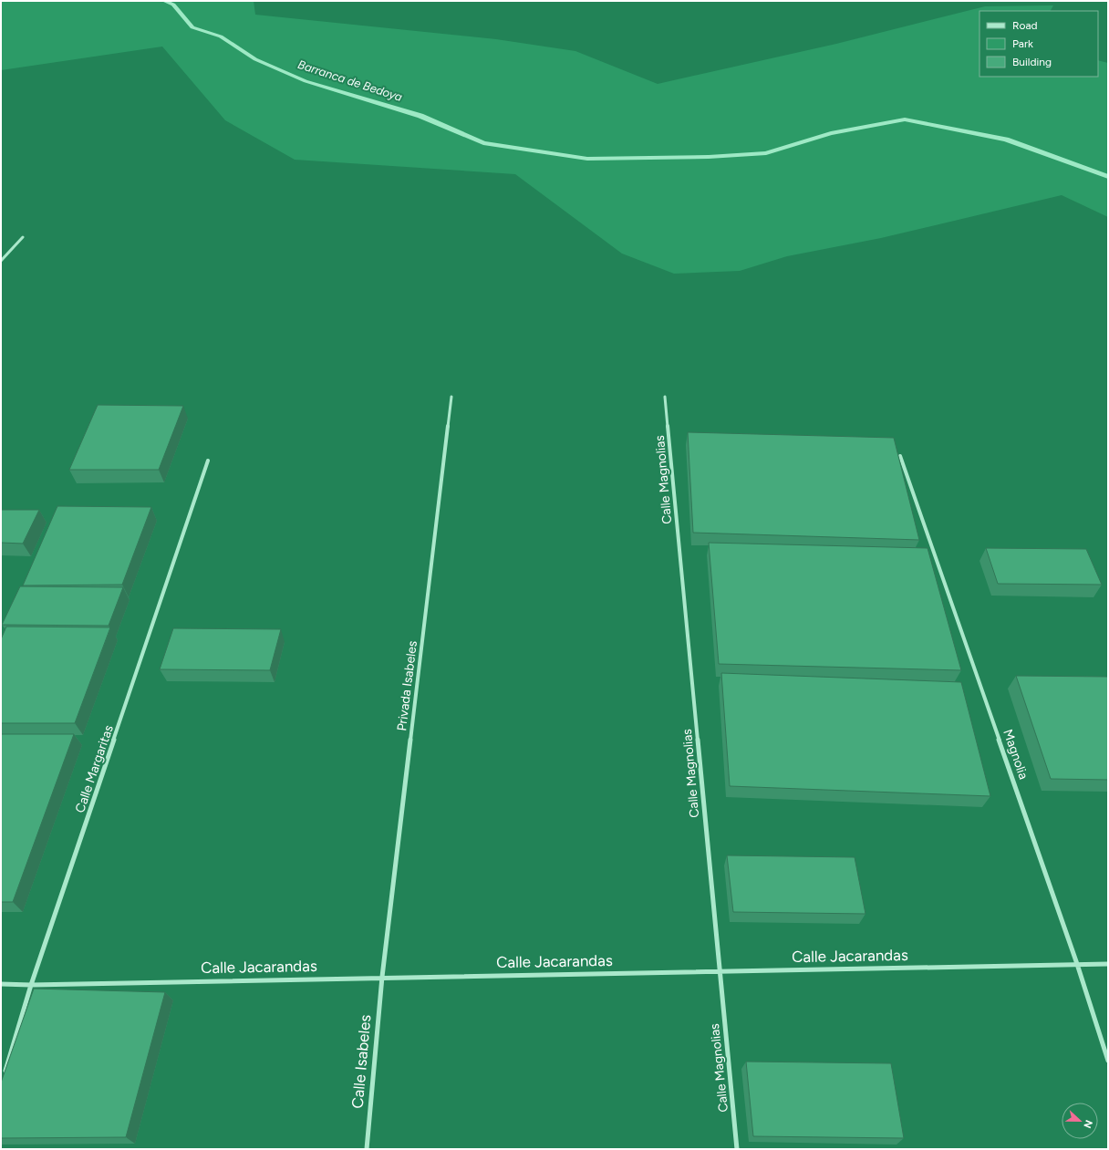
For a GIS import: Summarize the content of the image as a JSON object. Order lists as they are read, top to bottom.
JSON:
{
  "streets": {
    "street": [
      "Calle Magnolias",
      "Privada Isabeles",
      "Magnolia",
      "Calle Margaritas",
      "Calle Jacarandas",
      "Calle Isabeles"
    ]
  },
  "crossings": [
    ["Calle Magnolias", "Calle Jacarandas"],
    ["Privada Isabeles", "Calle Jacarandas"],
    ["Privada Isabeles", "Calle Isabeles"],
    ["Magnolia", "Calle Jacarandas"],
    ["Calle Margaritas", "Calle Jacarandas"],
    ["Calle Jacarandas", "Calle Isabeles"]
  ],
  "water": ["Barranca de Bedoya"],
  "legend": ["Road", "Park", "Building"],
  "north": "right"
}
